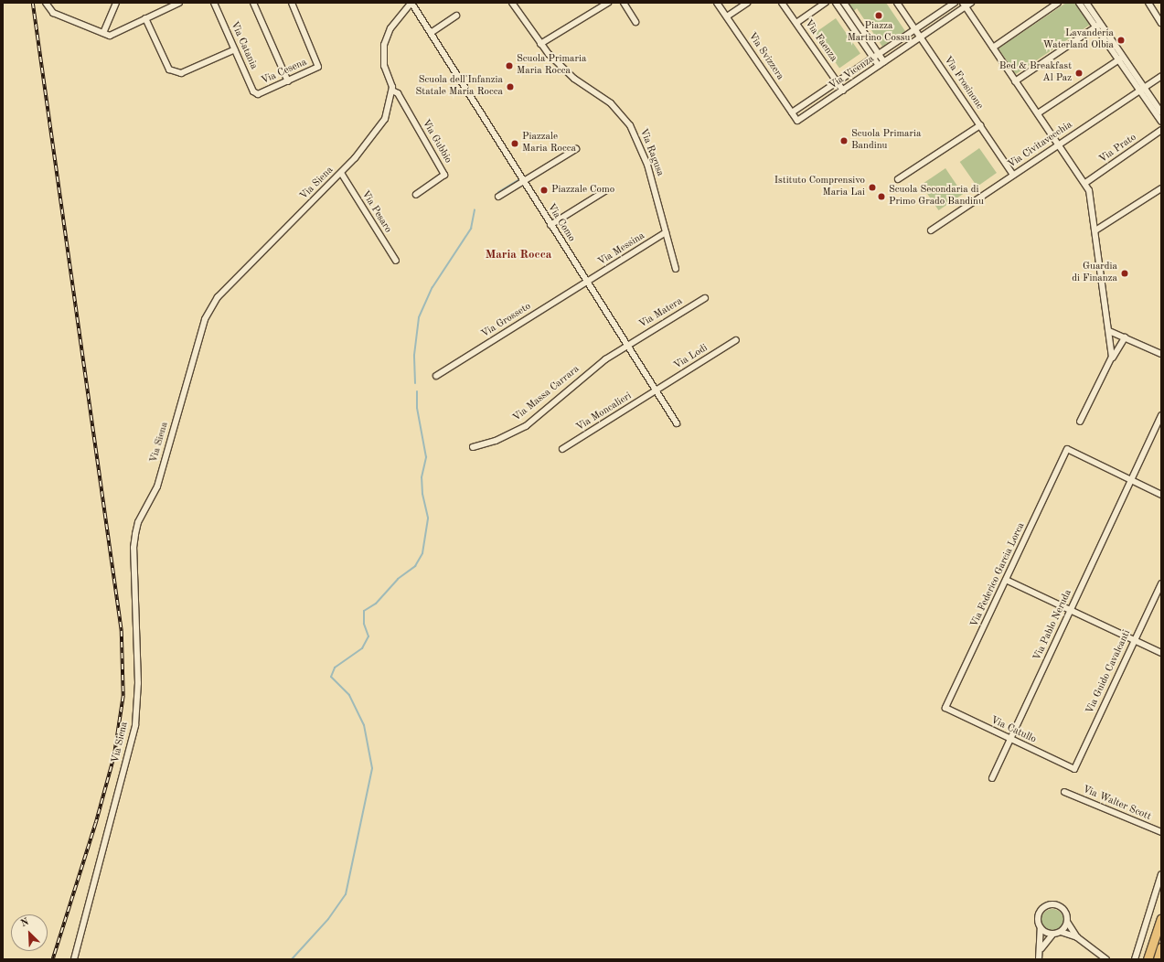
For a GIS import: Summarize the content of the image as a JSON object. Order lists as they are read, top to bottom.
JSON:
{
  "streets": {
    "street": [
      "Via Faenza",
      "Via Catania",
      "Via Svizzera",
      "Via Cesena",
      "Via Vicenza",
      "Via Frosinone",
      "Via Gubbio",
      "Via Civitavecchia",
      "Via Prato",
      "Via Ragusa",
      "Via Siena",
      "Via Pesaro",
      "Via Como",
      "Via Messina",
      "Via Matera",
      "Via Grosseto",
      "Via Lodi",
      "Via Massa Carrara",
      "Via Moncalieri",
      "Via Federico Garcia Lorca",
      "Via Pablo Neruda",
      "Via Guido Cavalcanti",
      "Via Catullo",
      "Via Walter Scott"
    ]
  },
  "crossings": [
    ["Via Faenza", "Via Vicenza"],
    ["Via Catania", "Via Cesena"],
    ["Via Svizzera", "Via Vicenza"],
    ["Via Vicenza", "Via Frosinone"],
    ["Via Frosinone", "Via Civitavecchia"],
    ["Via Gubbio", "Via Siena"],
    ["Via Ragusa", "Via Messina"],
    ["Via Siena", "Via Pesaro"],
    ["Via Siena", "Via Como"],
    ["Via Como", "Via Messina"],
    ["Via Como", "Via Matera"],
    ["Via Como", "Via Grosseto"],
    ["Via Como", "Via Lodi"],
    ["Via Como", "Via Massa Carrara"],
    ["Via Como", "Via Moncalieri"],
    ["Via Messina", "Via Grosseto"],
    ["Via Matera", "Via Massa Carrara"],
    ["Via Lodi", "Via Moncalieri"],
    ["Via Federico Garcia Lorca", "Via Pablo Neruda"],
    ["Via Federico Garcia Lorca", "Via Catullo"],
    ["Via Pablo Neruda", "Via Catullo"],
    ["Via Guido Cavalcanti", "Via Catullo"]
  ],
  "districts": ["Maria Rocca"],
  "places": [
    "Piazza Martino Cossu",
    "Lavanderia Waterland Olbia",
    "Scuola Primaria Maria Rocca",
    "Bed & Breakfast Al Paz",
    "Scuola dell'Infanzia Statale Maria Rocca",
    "Scuola Primaria Bandinu",
    "Piazzale Maria Rocca",
    "Istituto Comprensivo Maria Lai",
    "Piazzale Como",
    "Scuola Secondaria di Primo Grado Bandinu",
    "Guardia di Finanza"
  ],
  "north": "top left"
}
